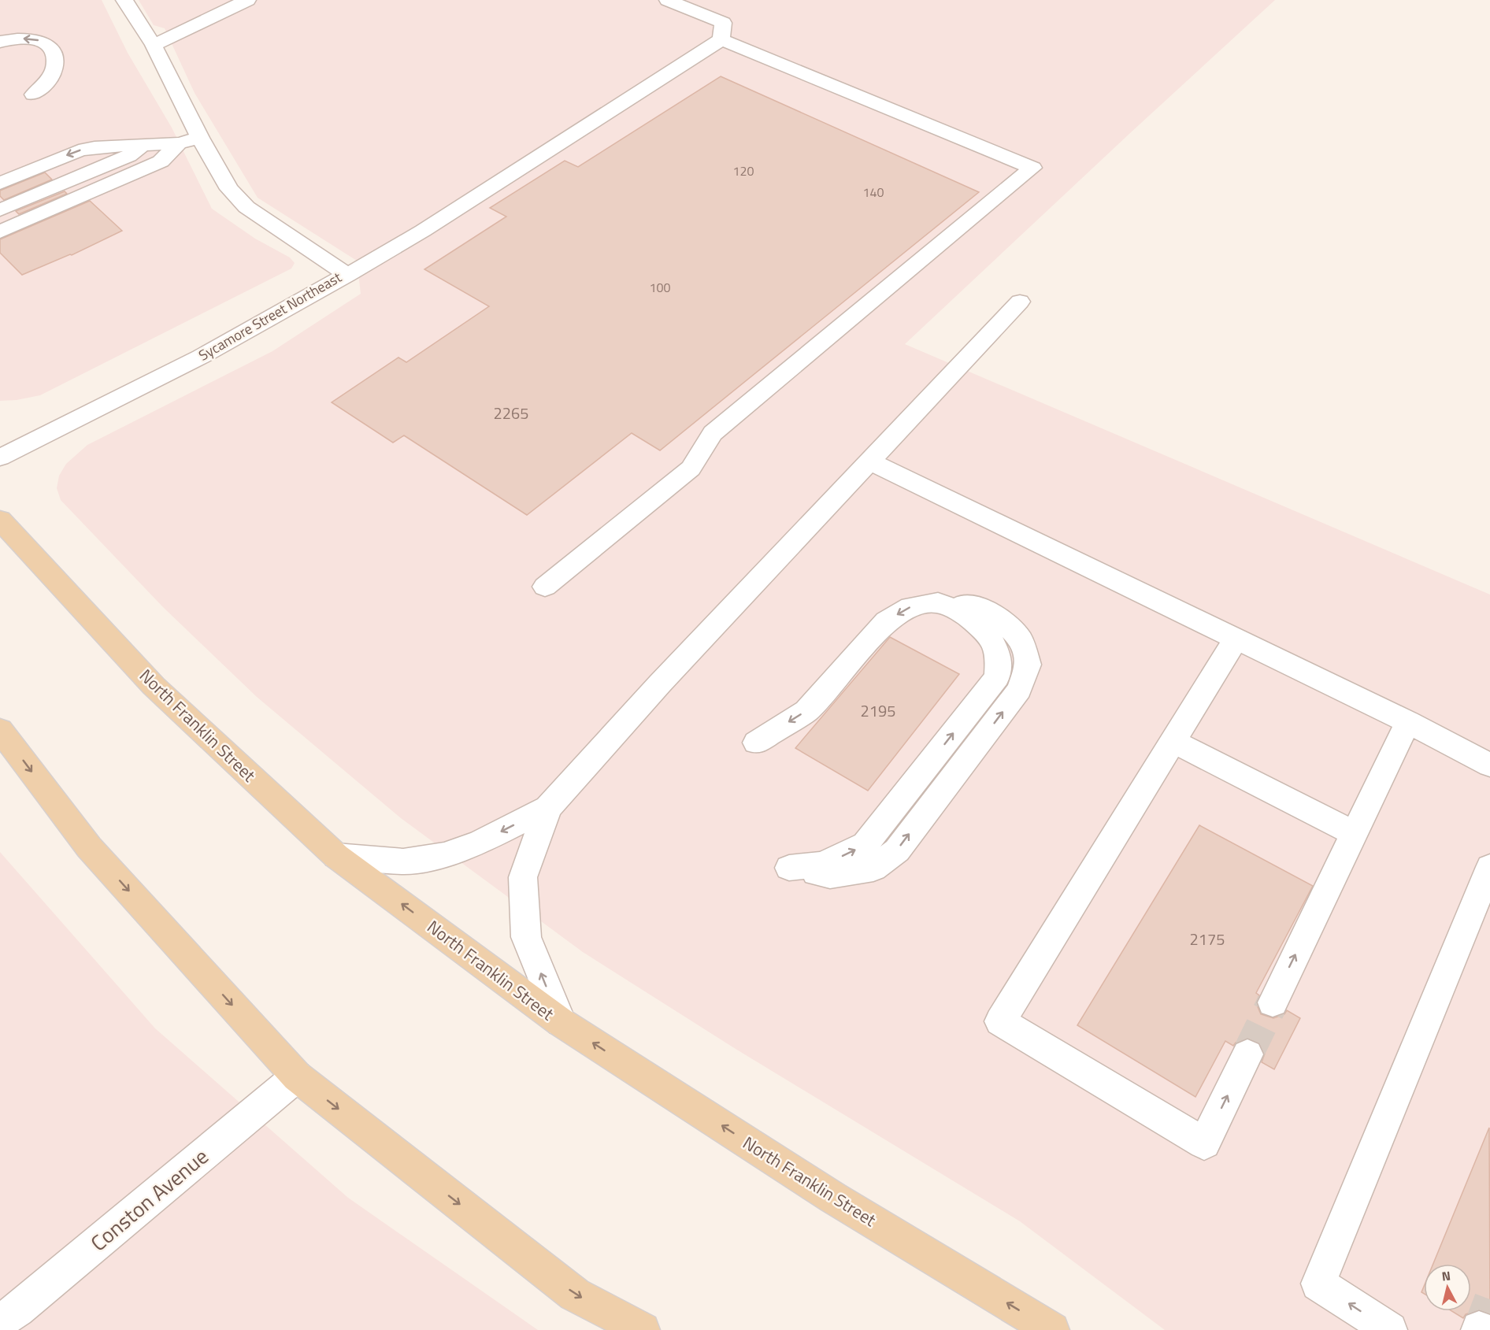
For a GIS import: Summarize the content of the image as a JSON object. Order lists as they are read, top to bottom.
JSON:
{
  "streets": {
    "main road": ["North Franklin Street"],
    "street": ["Sycamore Street Northeast", "Conston Avenue"]
  },
  "house_numbers": [
    "120",
    "140",
    "100",
    "2265",
    "2195",
    "2175"
  ],
  "north": "top"
}
